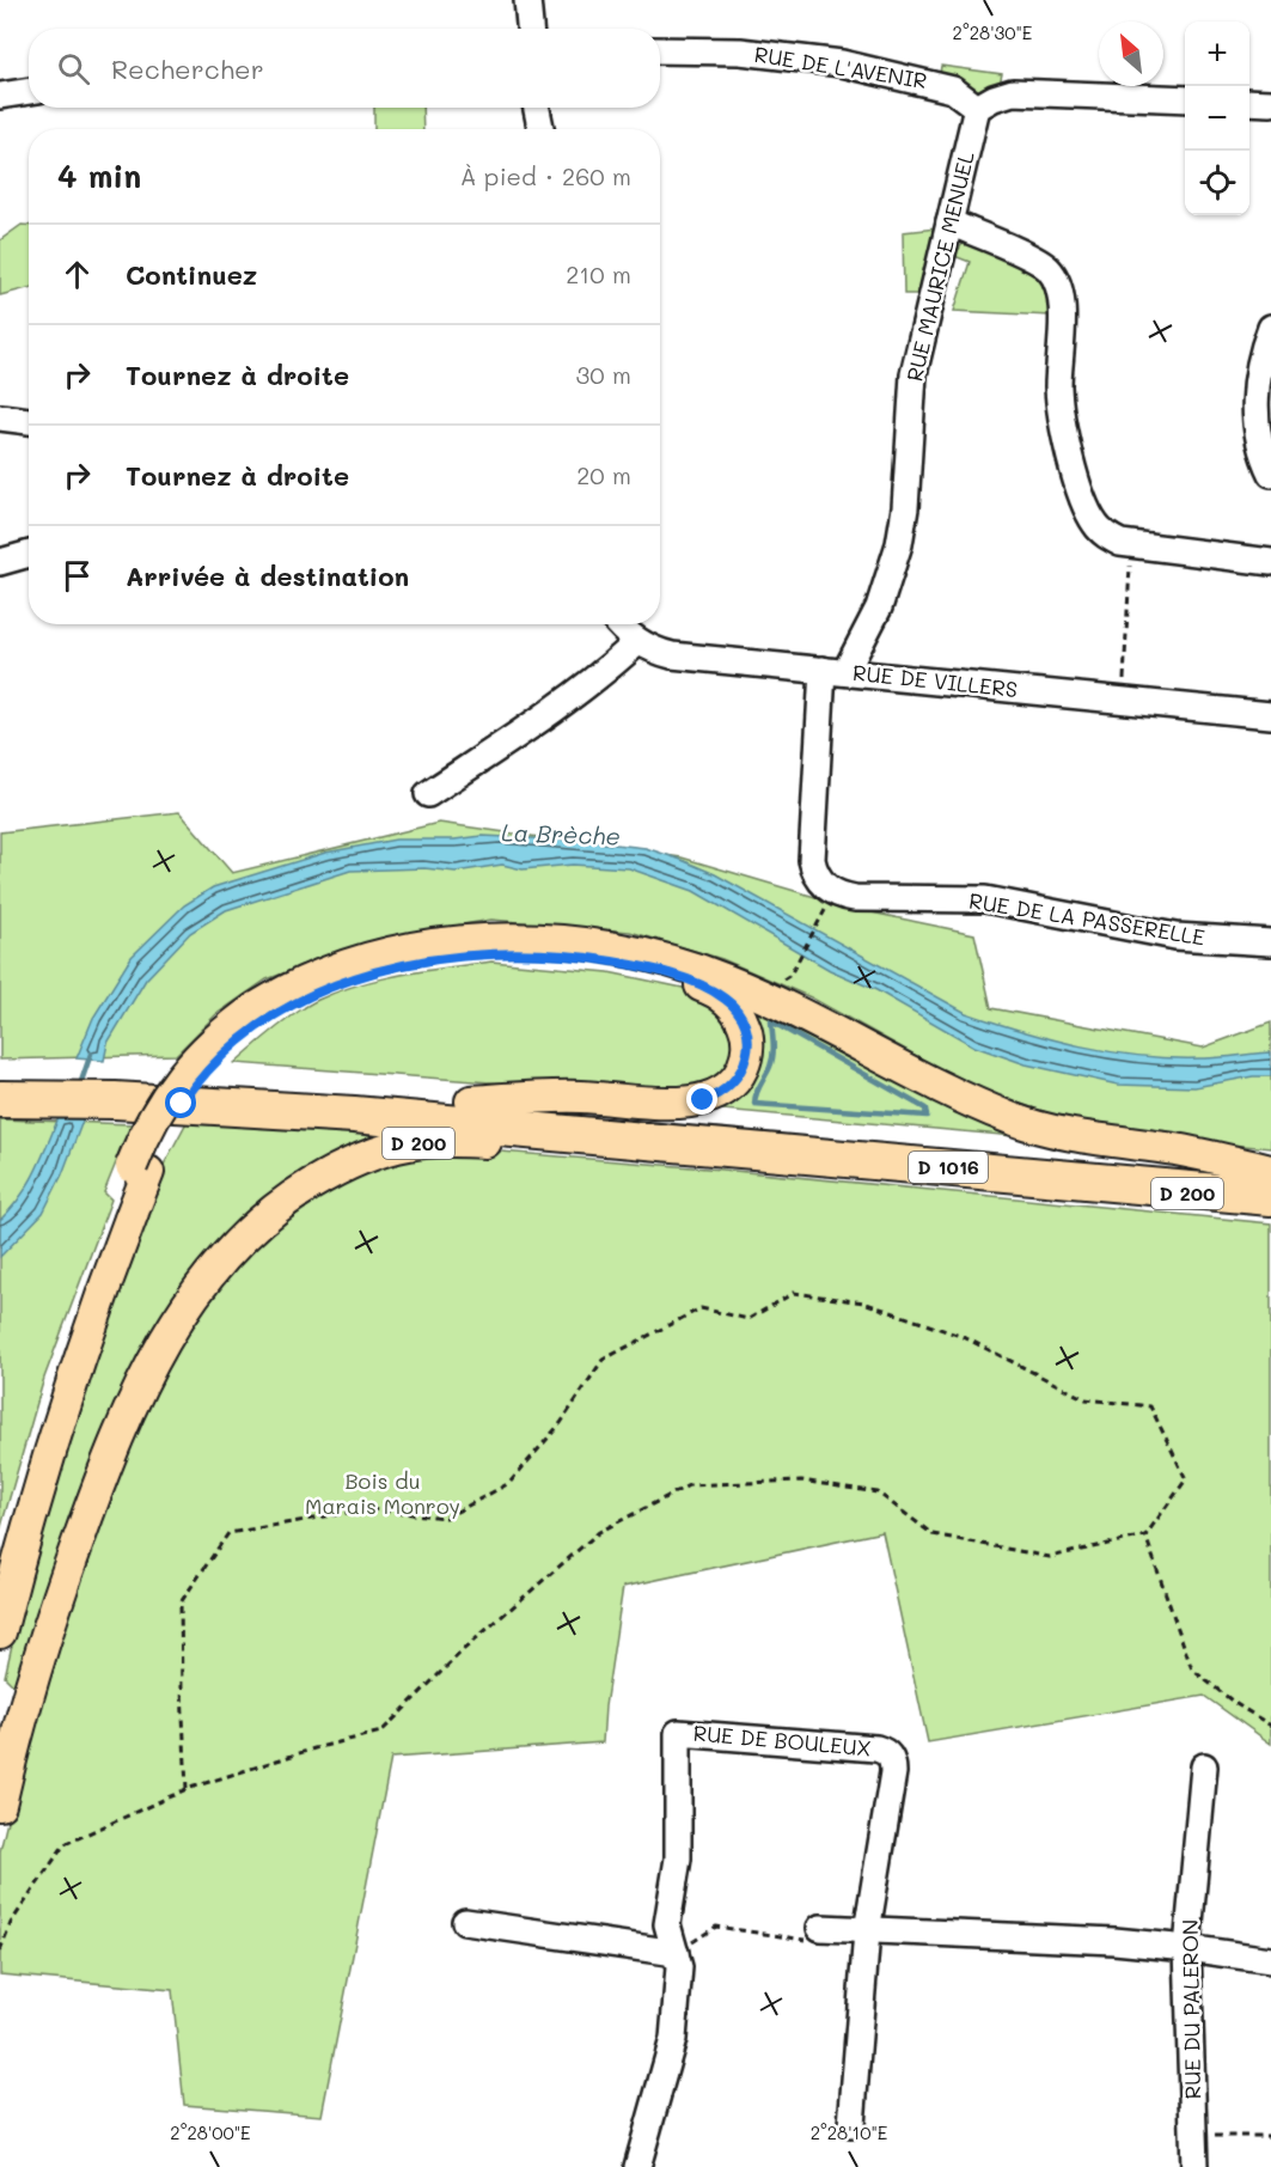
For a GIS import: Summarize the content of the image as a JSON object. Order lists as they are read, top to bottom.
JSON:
{
  "streets": {
    "highway": ["D 200", "D 1016"],
    "street": [
      "RUE DE L'AVENIR",
      "RUE MAURICE MENUEL",
      "RUE DE VILLERS",
      "RUE DE LA PASSERELLE",
      "RUE DE BOULEUX",
      "RUE DU PALERON"
    ]
  },
  "crossings": [
    ["RUE DE L'AVENIR", "RUE MAURICE MENUEL"],
    ["RUE MAURICE MENUEL", "RUE DE VILLERS"],
    ["RUE MAURICE MENUEL", "RUE DE LA PASSERELLE"],
    ["RUE DE VILLERS", "RUE DE LA PASSERELLE"],
    ["D 200", "D 1016"]
  ],
  "water": ["La Brèche"],
  "parks": ["Bois du Marais Monroy"],
  "north": "top left",
  "page": {
    "map_buttons": ["+", "−"],
    "search": "Rechercher",
    "heading": ["4 min", "À pied · 260 m"],
    "list": [
      ["Continuez", "210 m"],
      ["Tournez à droite", "30 m"],
      ["Tournez à droite", "20 m"],
      "Arrivée à destination"
    ]
  },
  "coordinates": ["2°28'30\"E", "2°28'00\"E", "2°28'10\"E"]
}
